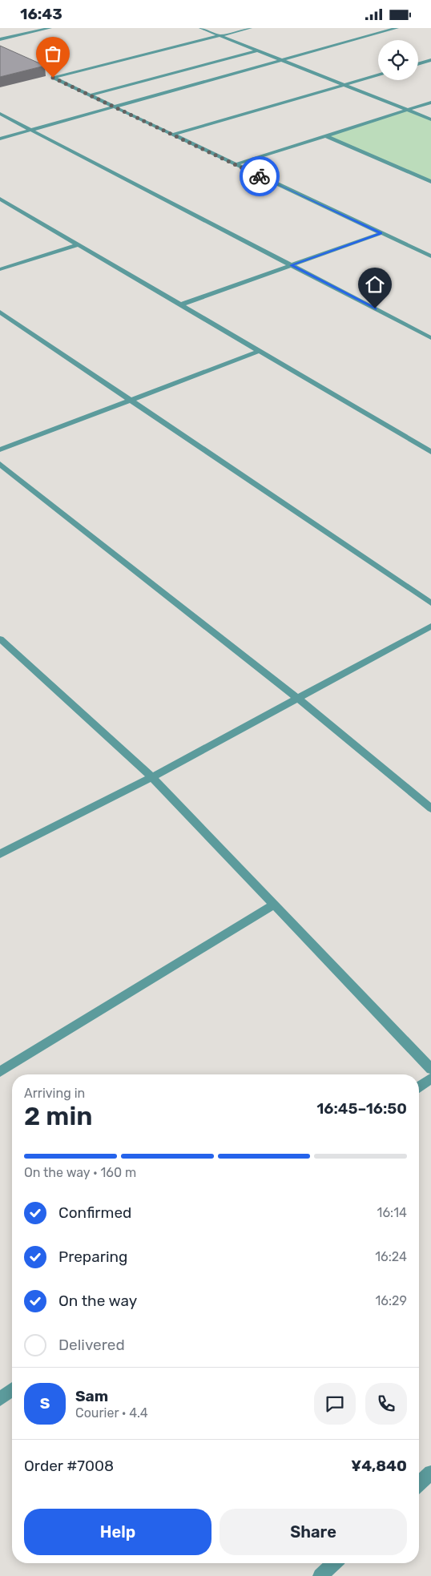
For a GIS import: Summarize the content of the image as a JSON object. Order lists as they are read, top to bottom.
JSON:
{
  "page": {
    "status": "16:43",
    "heading": ["2 min", "Arriving in", "16:45–16:50"],
    "panel": [
      "Sam",
      "Courier · 4.4",
      "Order #7008",
      "¥4,840"
    ],
    "bar": "On the way · 160 m",
    "list": [
      ["Confirmed", "16:14"],
      ["Preparing", "16:24"],
      ["On the way", "16:29"],
      "Delivered"
    ],
    "round": "S",
    "buttons": ["Help", "Share"]
  }
}
